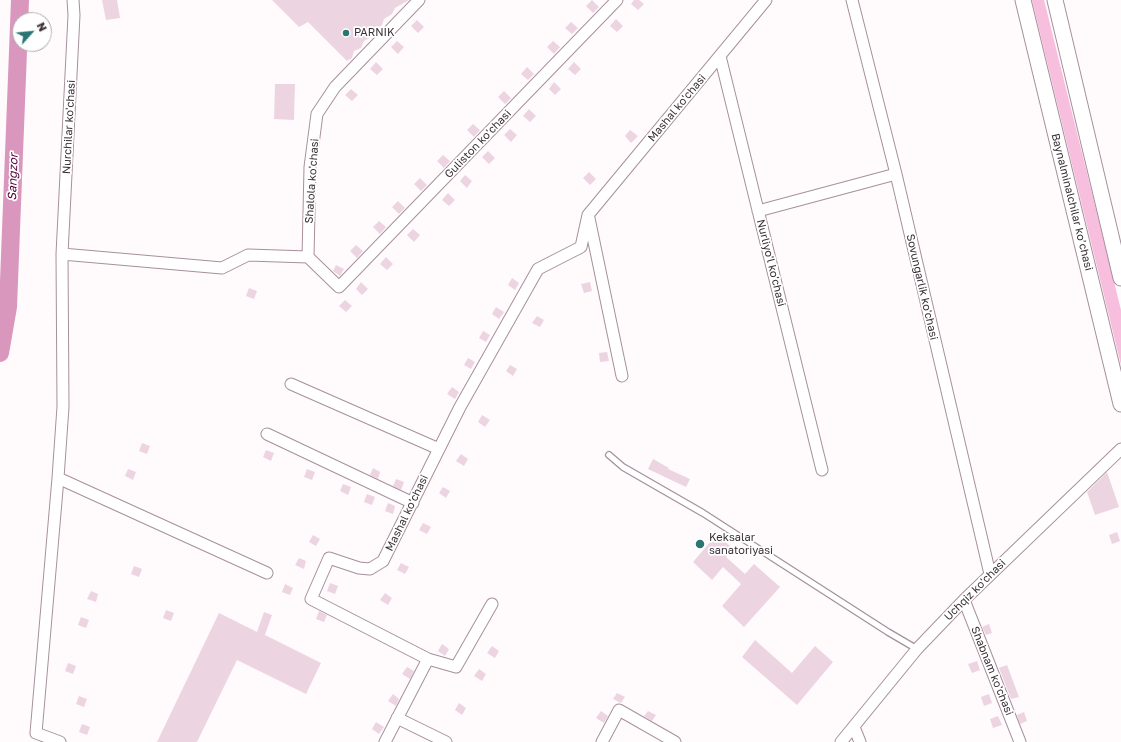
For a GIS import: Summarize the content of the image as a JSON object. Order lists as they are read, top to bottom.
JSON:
{
  "streets": {
    "main road": ["Baynalminalchilar ko’chasi"],
    "street": [
      "Mashal ko'chasi",
      "Nurchilar ko'chasi",
      "Guliston ko'chasi",
      "Shalola ko'chasi",
      "Nurliyo'l ko'chasi",
      "Sovungarlik ko'chasi",
      "Uchqiz ko'chasi",
      "Shabnam ko'chasi"
    ]
  },
  "crossings": [
    ["Mashal ko'chasi", "Nurliyo'l ko'chasi"],
    ["Guliston ko'chasi", "Shalola ko'chasi"],
    ["Sovungarlik ko'chasi", "Uchqiz ko'chasi"],
    ["Uchqiz ko'chasi", "Shabnam ko'chasi"]
  ],
  "water": ["Sangzor"],
  "places": ["PARNIK", "Keksalar sanatoriyasi"],
  "north": "top right"
}
